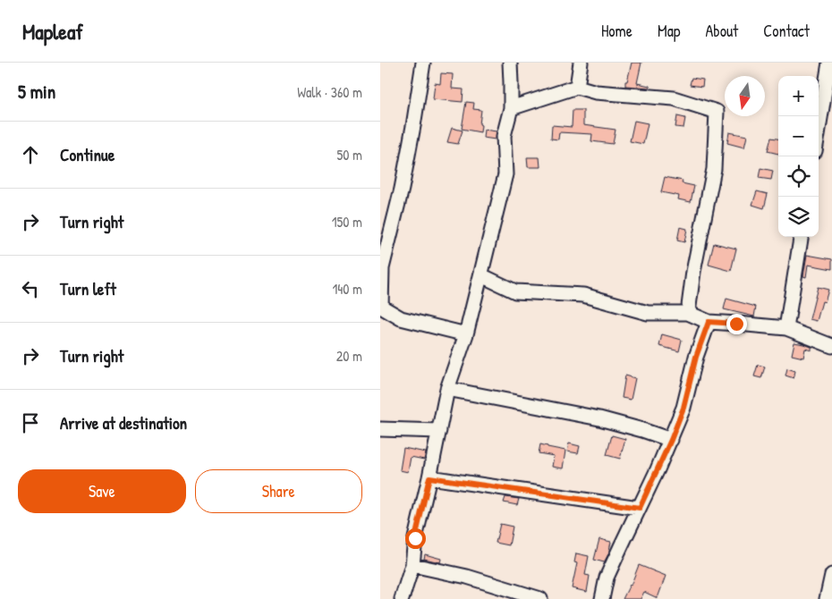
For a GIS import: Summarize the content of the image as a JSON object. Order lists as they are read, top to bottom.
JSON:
{
  "north": "bottom",
  "page": {
    "header": "Mapleaf",
    "nav": [
      "Home",
      "Map",
      "About",
      "Contact"
    ],
    "heading": ["5 min", "Walk · 360 m"],
    "map_buttons": ["+", "−"],
    "list": [
      ["Continue", "50 m"],
      ["Turn right", "150 m"],
      ["Turn left", "140 m"],
      ["Turn right", "20 m"],
      "Arrive at destination"
    ],
    "buttons": ["Save", "Share"]
  }
}
